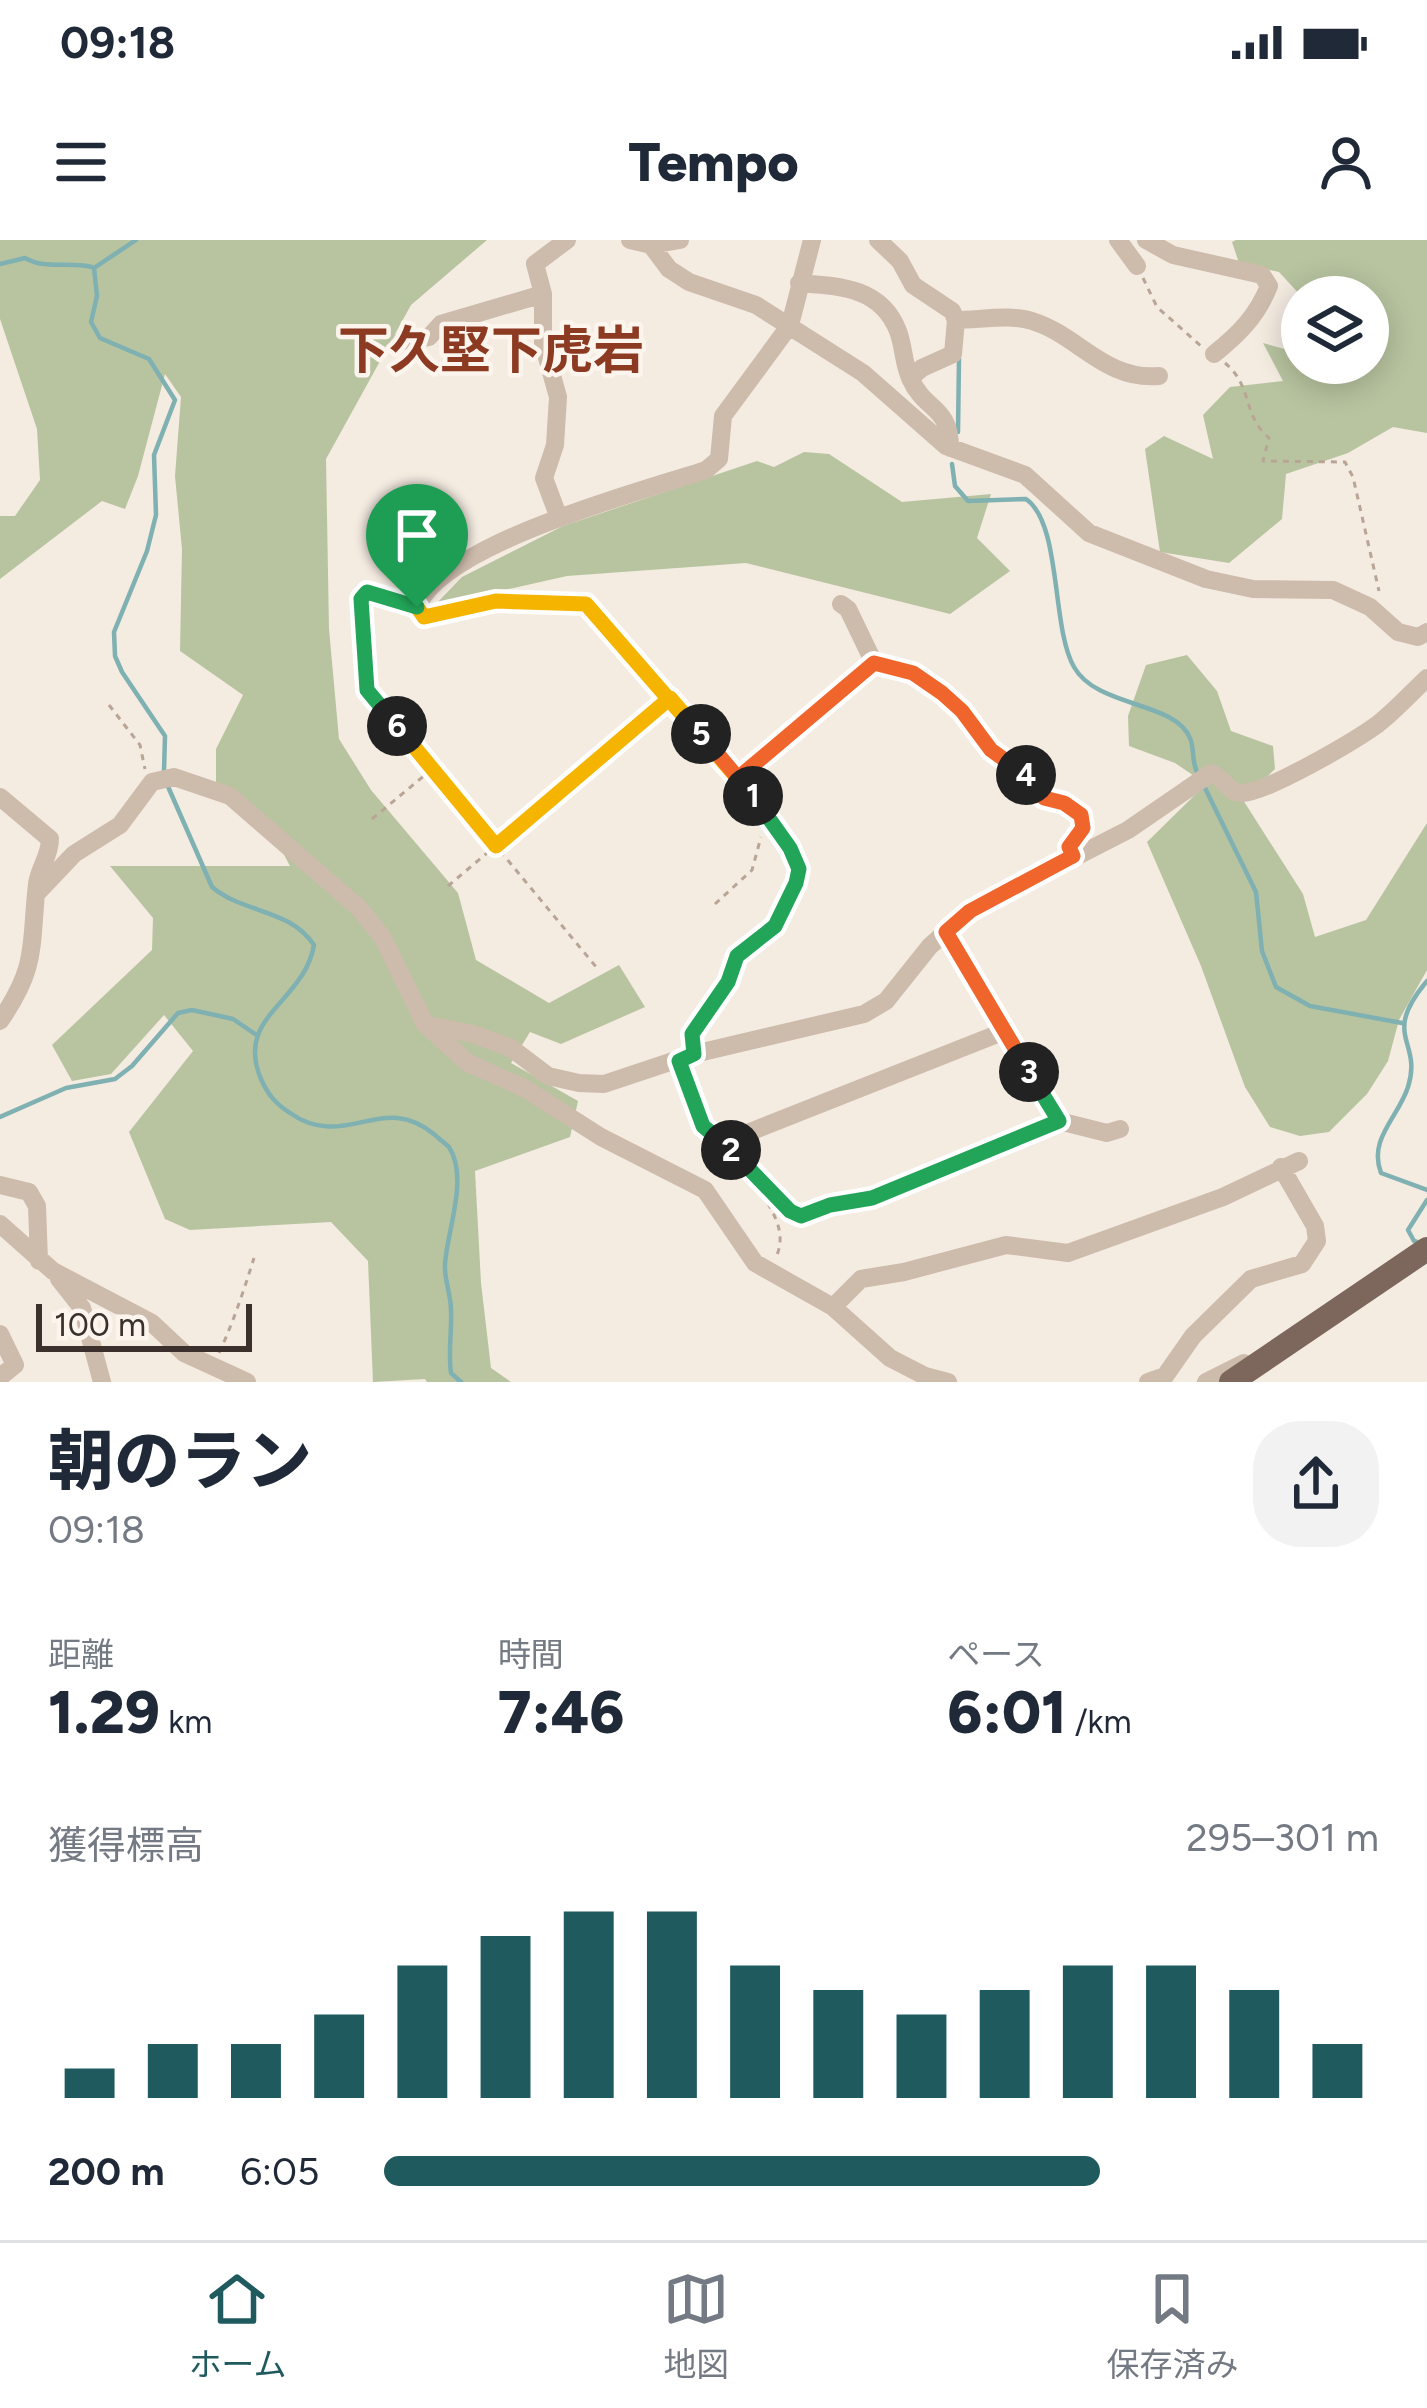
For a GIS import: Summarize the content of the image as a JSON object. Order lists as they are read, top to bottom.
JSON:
{
  "districts": ["下久堅下虎岩"],
  "scale_bar": "100 m",
  "page": {
    "status": "09:18",
    "header": "Tempo",
    "pins": [
      "6",
      "5",
      "4",
      "1",
      "3",
      "2"
    ],
    "scale": "100 m",
    "heading": ["朝のラン", "09:18"],
    "stats": [
      ["距離", "1.29 km"],
      ["時間", "7:46"],
      ["ペース", "6:01 /km"]
    ],
    "chart": ["獲得標高", "295–301 m"],
    "list": [
      {
        "name": "200 m",
        "note": "6:05"
      }
    ],
    "tabs": ["ホーム", "地図", "保存済み"]
  }
}
